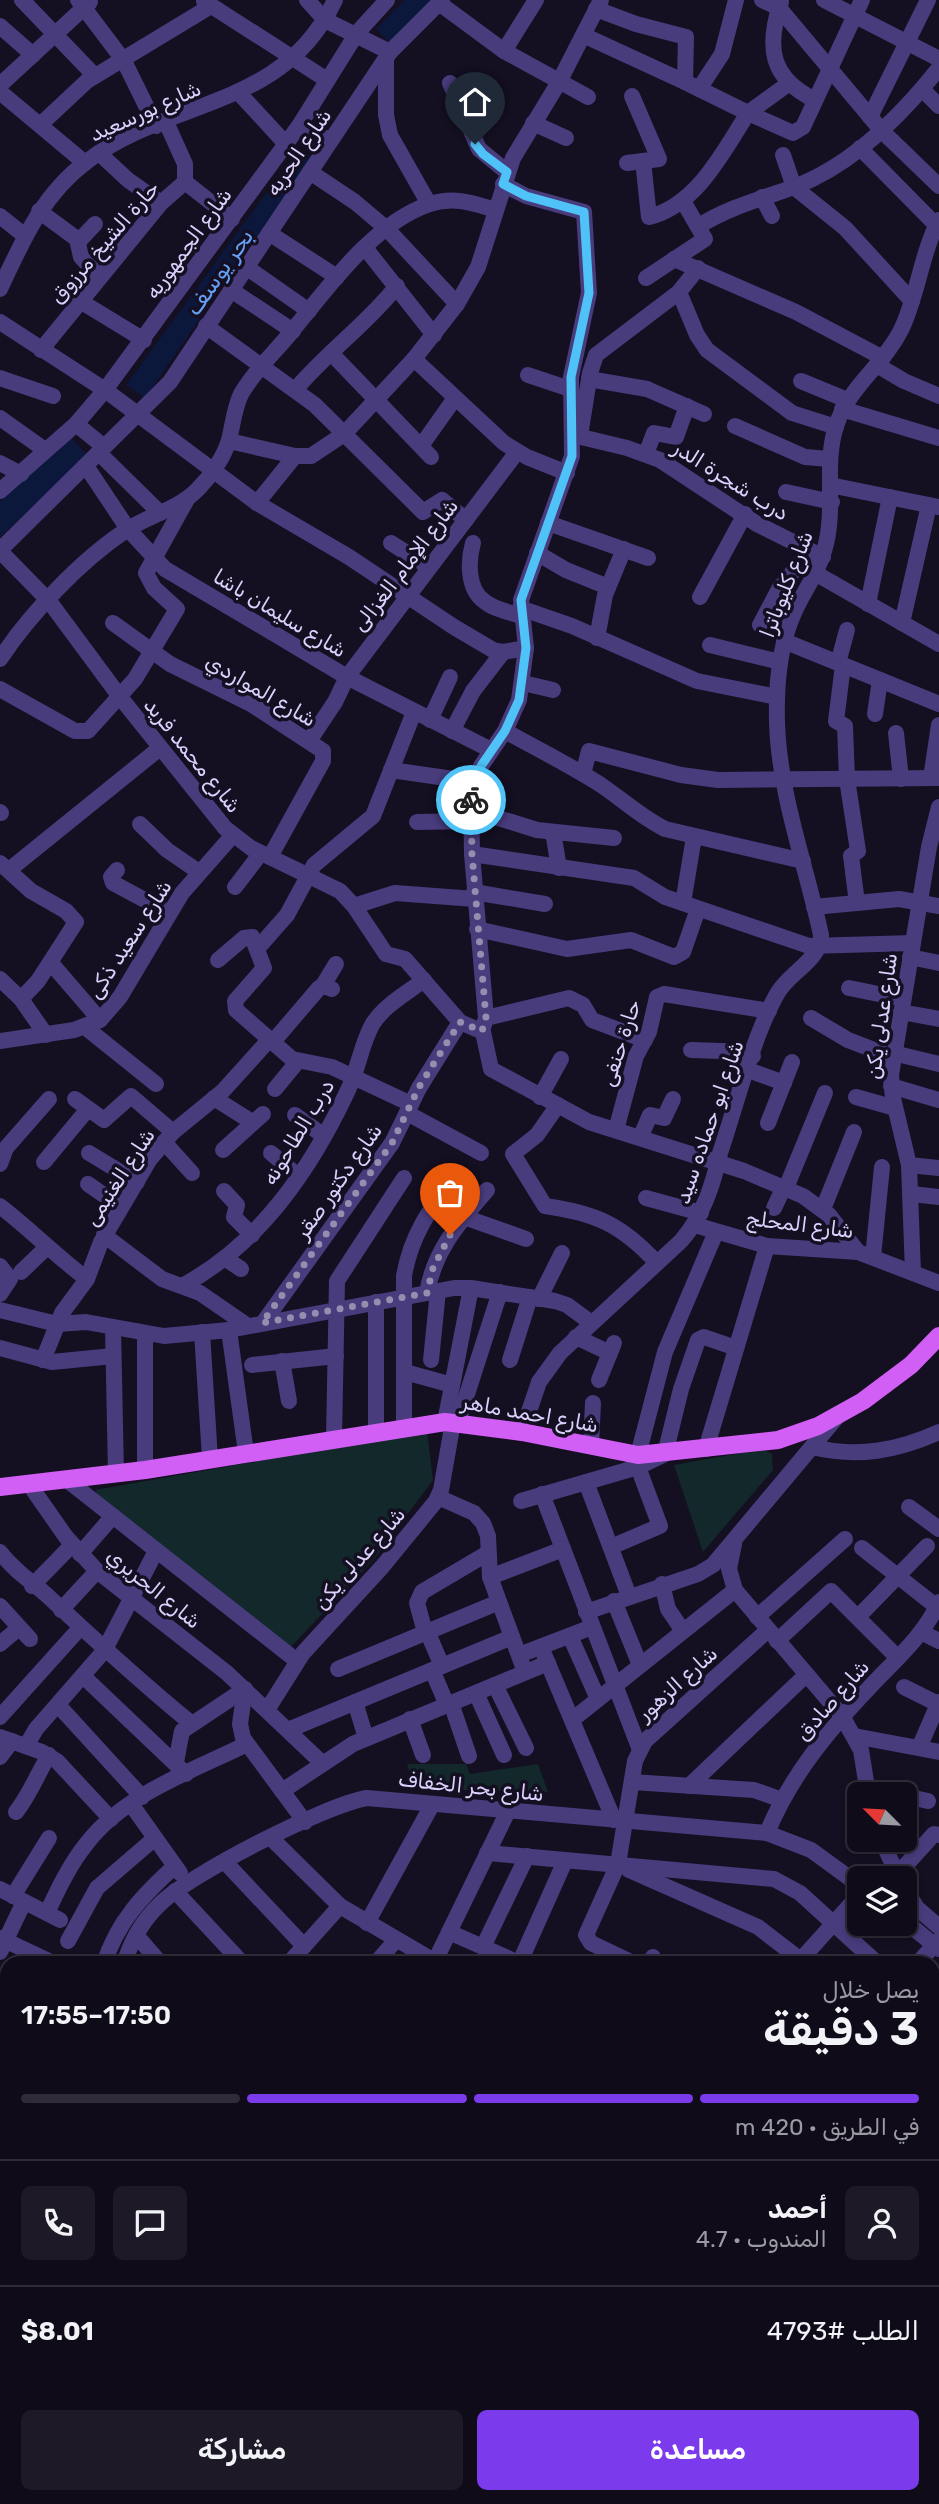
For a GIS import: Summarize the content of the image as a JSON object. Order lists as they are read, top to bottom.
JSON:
{
  "streets": {
    "main road": ["شارع احمد ماهر"],
    "street": [
      "شارع بورسعيد",
      "شارع الحريه",
      "حارة الشيخ مرزوق",
      "شارع الجمهوريه",
      "درب شجرة الدر",
      "شارع الإمام الغزالى",
      "شارع كليوباترا",
      "شارع سليمان باشا",
      "شارع المواردي",
      "شارع محمد فريد",
      "شارع سعيد ذكى",
      "شارع عدلى يكن",
      "حارة حنفى",
      "شارع ابو حماده سيد",
      "درب الطاحونه",
      "شارع الغنيمى",
      "شارع دكتور صقر",
      "شارع المحلج",
      "شارع الحريري",
      "شارع الزهور",
      "شارع صادق",
      "شارع بحر الخفاف"
    ]
  },
  "crossings": [
    ["شارع بورسعيد", "حارة الشيخ مرزوق"],
    ["شارع الحريه", "شارع سليمان باشا"],
    ["شارع الحريه", "شارع محمد فريد"],
    ["درب شجرة الدر", "شارع كليوباترا"],
    ["شارع الإمام الغزالى", "شارع سليمان باشا"],
    ["شارع الإمام الغزالى", "شارع المواردي"],
    ["شارع كليوباترا", "شارع ابو حماده سيد"],
    ["شارع المواردي", "شارع محمد فريد"],
    ["شارع محمد فريد", "شارع سعيد ذكى"],
    ["شارع محمد فريد", "درب الطاحونه"],
    ["شارع محمد فريد", "شارع دكتور صقر"],
    ["شارع عدلى يكن", "شارع المحلج"],
    ["شارع عدلى يكن", "شارع احمد ماهر"],
    ["شارع عدلى يكن", "شارع الحريري"],
    ["حارة حنفى", "شارع ابو حماده سيد"],
    ["شارع ابو حماده سيد", "شارع المحلج"],
    ["شارع ابو حماده سيد", "شارع احمد ماهر"],
    ["شارع احمد ماهر", "شارع الحريري"],
    ["شارع الزهور", "شارع بحر الخفاف"],
    ["شارع صادق", "شارع بحر الخفاف"]
  ],
  "water": ["بحر يوسف"],
  "north": "top left",
  "page": {
    "heading": ["3 دقيقة", "يصل خلال", "17:50–17:55"],
    "panel": [
      "أحمد",
      "المندوب · 4.7",
      "الطلب #4793",
      "$8.01"
    ],
    "bar": "في الطريق · 420 m",
    "buttons": ["مساعدة", "مشاركة"]
  }
}
